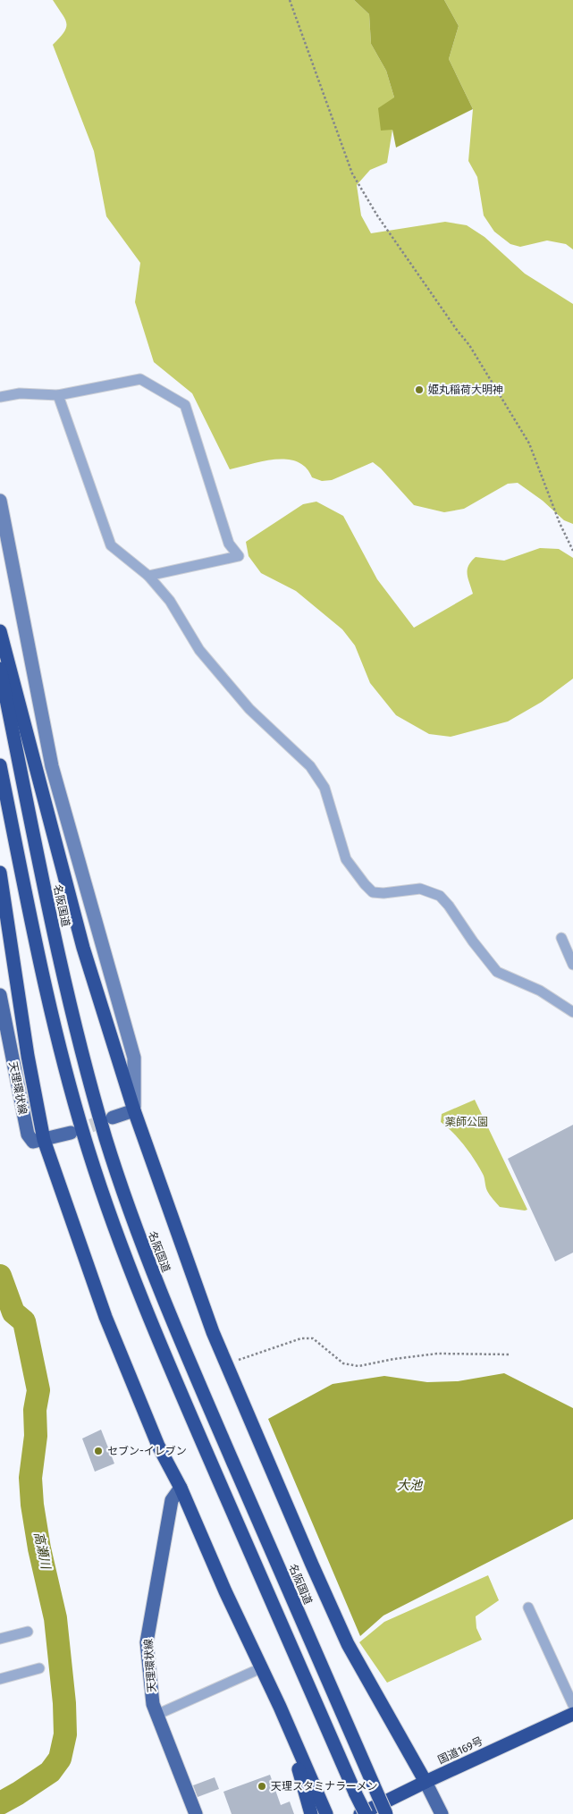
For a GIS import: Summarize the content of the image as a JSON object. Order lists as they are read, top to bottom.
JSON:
{
  "streets": {
    "highway": ["名阪国道", "国道169号"],
    "main road": ["天理環状線"]
  },
  "water": ["大池", "高瀬川"],
  "parks": ["薬師公園"],
  "places": ["姫丸稲荷大明神", "セブン-イレブン", "天理スタミナラーメン"]
}
